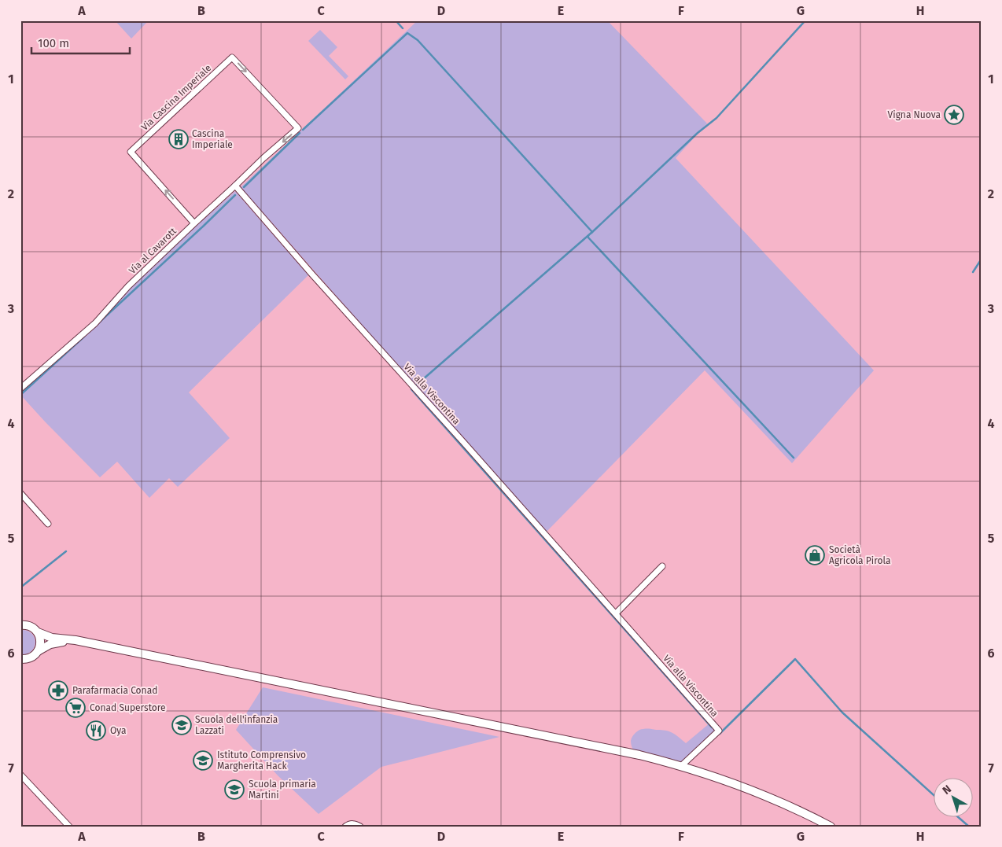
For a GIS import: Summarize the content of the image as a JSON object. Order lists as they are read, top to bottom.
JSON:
{
  "streets": {
    "street": ["Via Cascina Imperiale", "Via al Cavarott", "Via alla Viscontina"]
  },
  "crossings": [
    ["Via Cascina Imperiale", "Via al Cavarott"],
    ["Via al Cavarott", "Via alla Viscontina"]
  ],
  "places": {
    "place": ["Vigna Nuova"],
    "building": ["Cascina Imperiale"],
    "shop": ["Società Agricola Pirola"],
    "pharmacy": ["Parafarmacia Conad"],
    "supermarket": ["Conad Superstore"],
    "school or university": ["Scuola dell'infanzia Lazzati", "Istituto Comprensivo Margherita Hack", "Scuola primaria Martini"],
    "restaurant": ["Oya"]
  },
  "scale_bar": "100 m",
  "north": "top left",
  "grid": {
    "columns": [
      "A",
      "B",
      "C",
      "D",
      "E",
      "F",
      "G",
      "H"
    ],
    "rows": [
      "1",
      "2",
      "3",
      "4",
      "5",
      "6",
      "7"
    ]
  }
}
